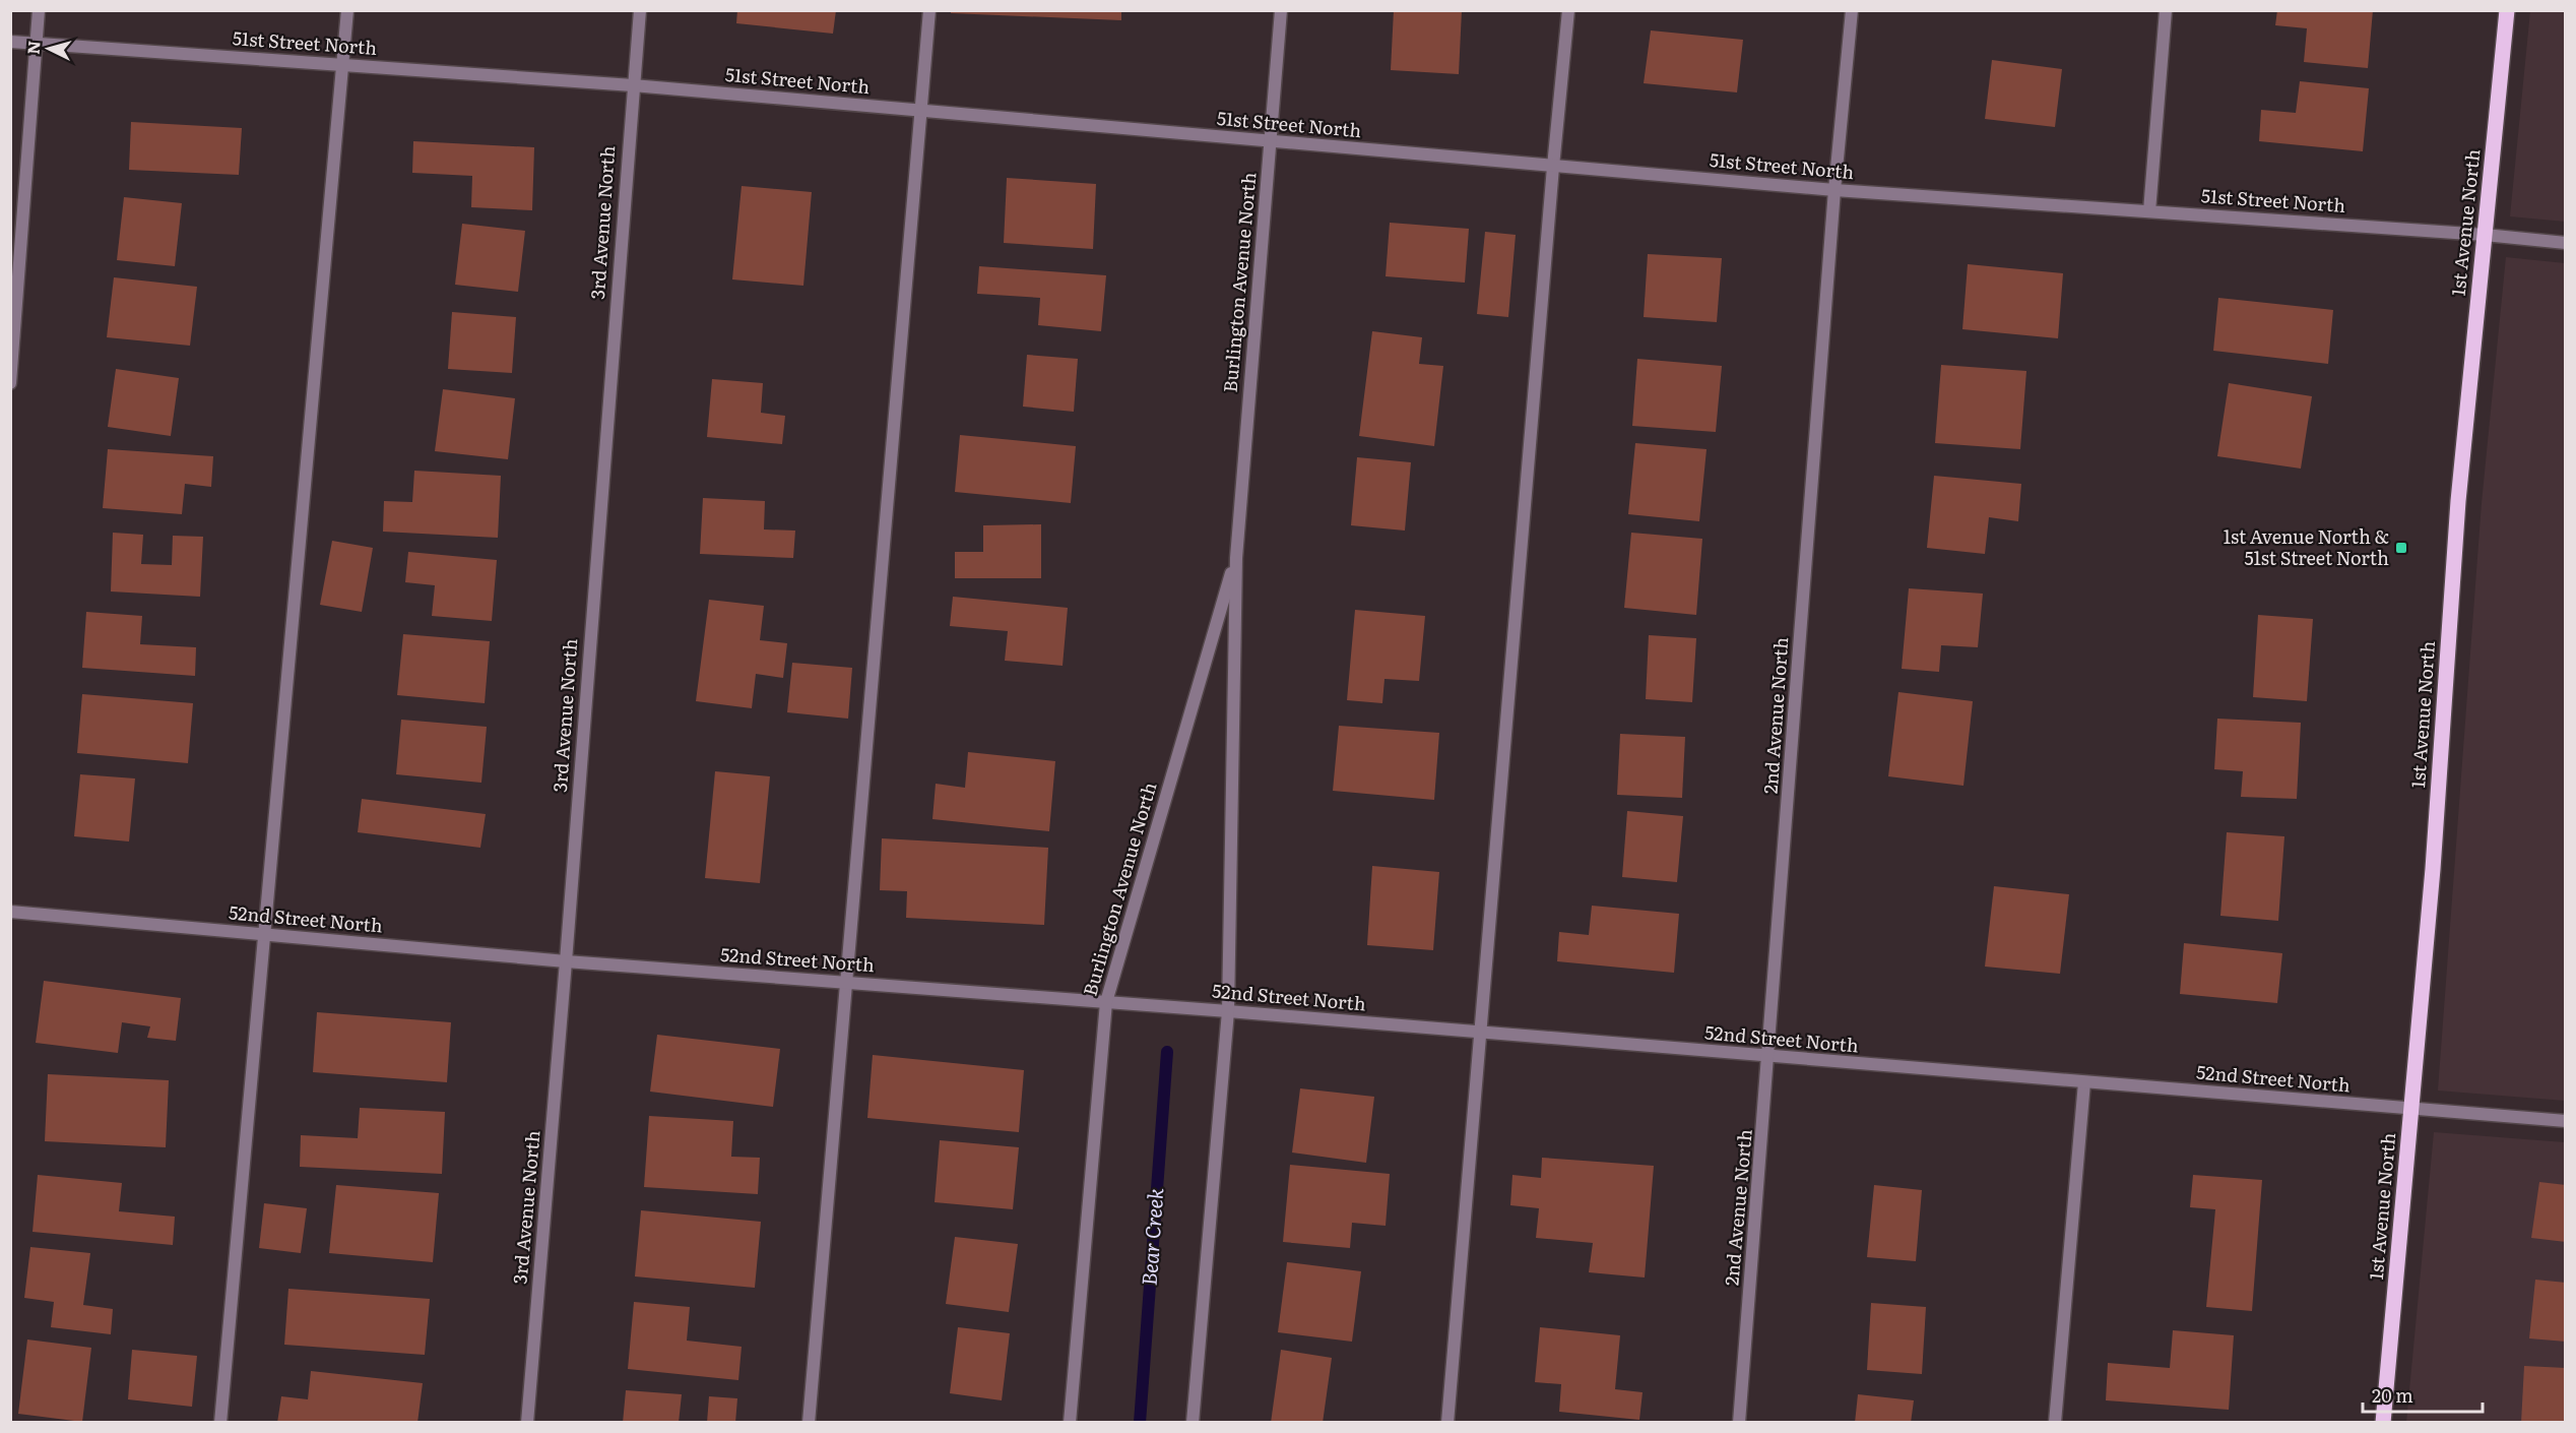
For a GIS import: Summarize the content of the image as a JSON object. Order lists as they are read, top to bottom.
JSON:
{
  "streets": {
    "main road": ["1st Avenue North"],
    "street": [
      "51st Street North",
      "3rd Avenue North",
      "Burlington Avenue North",
      "2nd Avenue North",
      "52nd Street North"
    ]
  },
  "crossings": [
    ["51st Street North", "3rd Avenue North"],
    ["51st Street North", "1st Avenue North"],
    ["51st Street North", "Burlington Avenue North"],
    ["51st Street North", "2nd Avenue North"],
    ["3rd Avenue North", "52nd Street North"],
    ["1st Avenue North", "52nd Street North"],
    ["Burlington Avenue North", "52nd Street North"],
    ["2nd Avenue North", "52nd Street North"]
  ],
  "water": ["Bear Creek"],
  "places": {
    "transit": ["1st Avenue North & 51st Street North"]
  },
  "scale_bar": "20 m",
  "north": "left"
}
